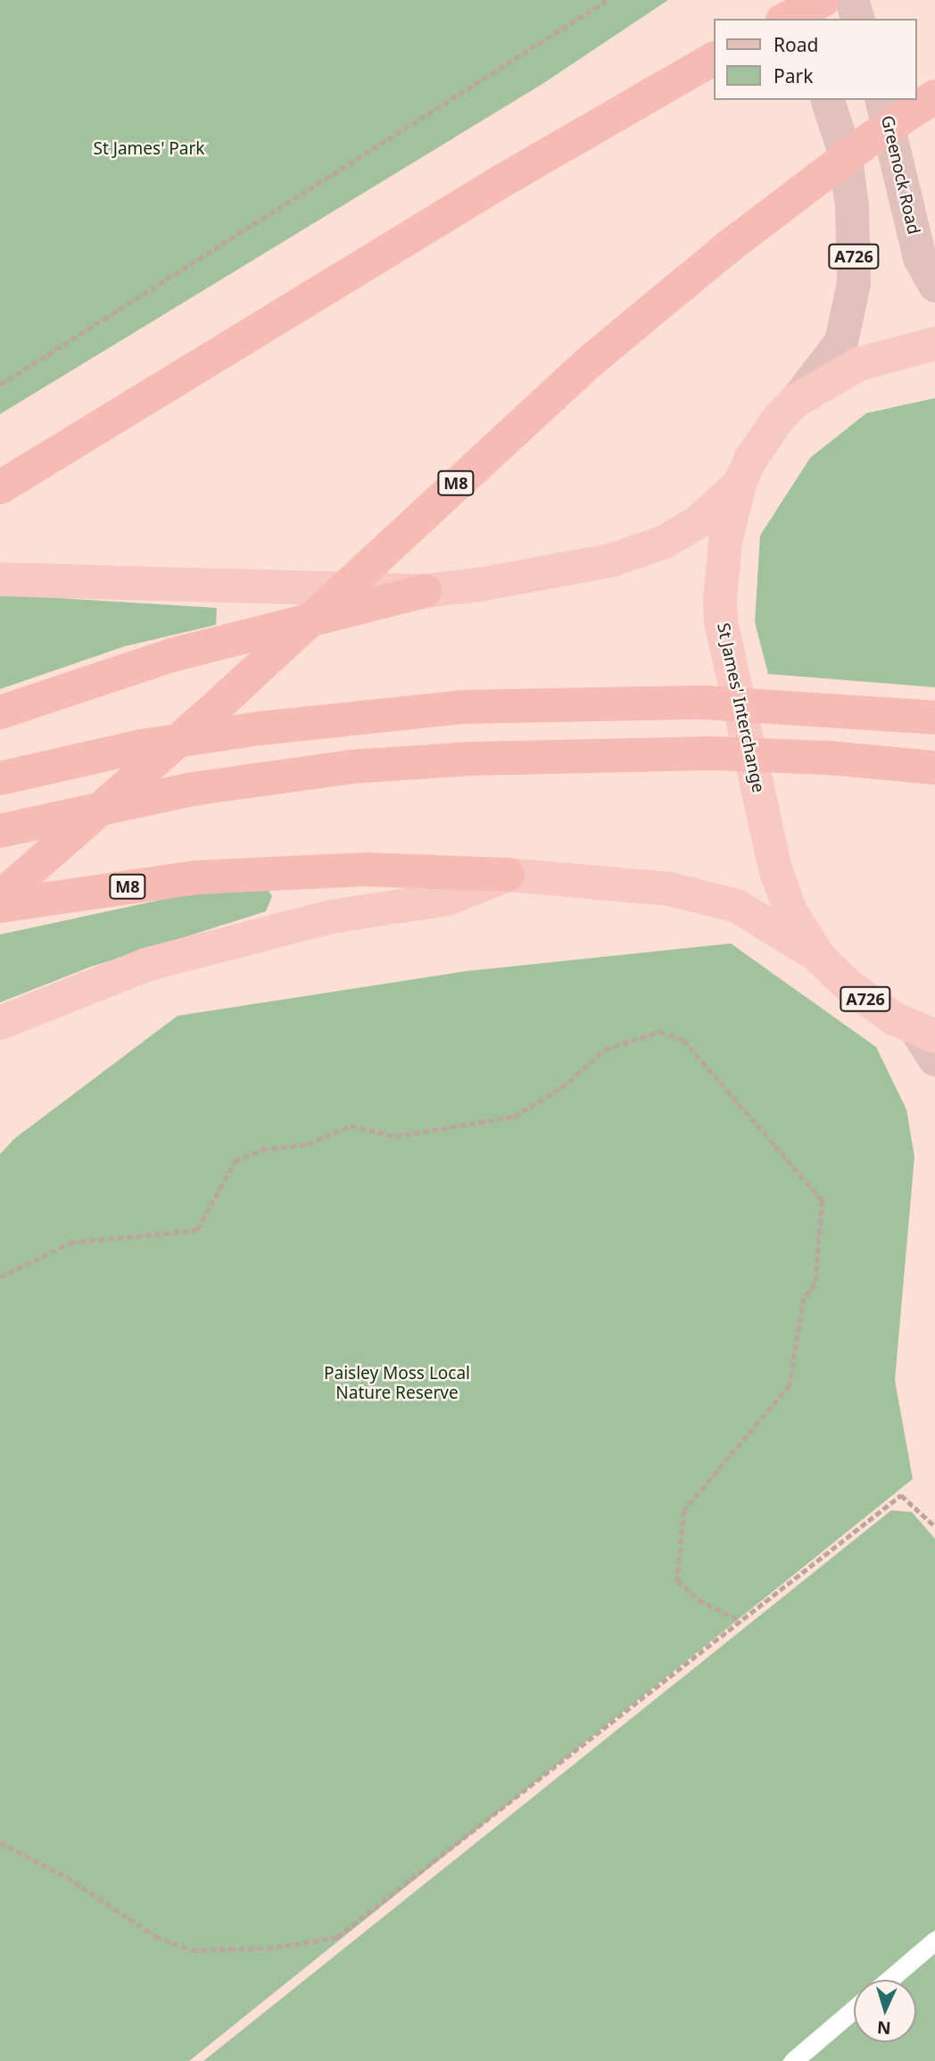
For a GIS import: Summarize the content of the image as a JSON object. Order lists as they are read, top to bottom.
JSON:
{
  "streets": {
    "highway": ["A726", "M8", "St James' Interchange"],
    "main road": ["Greenock Road"]
  },
  "crossings": [
    ["A726", "St James' Interchange"]
  ],
  "parks": ["St James' Park", "Paisley Moss Local Nature Reserve"],
  "legend": ["Road", "Park"],
  "north": "bottom"
}
